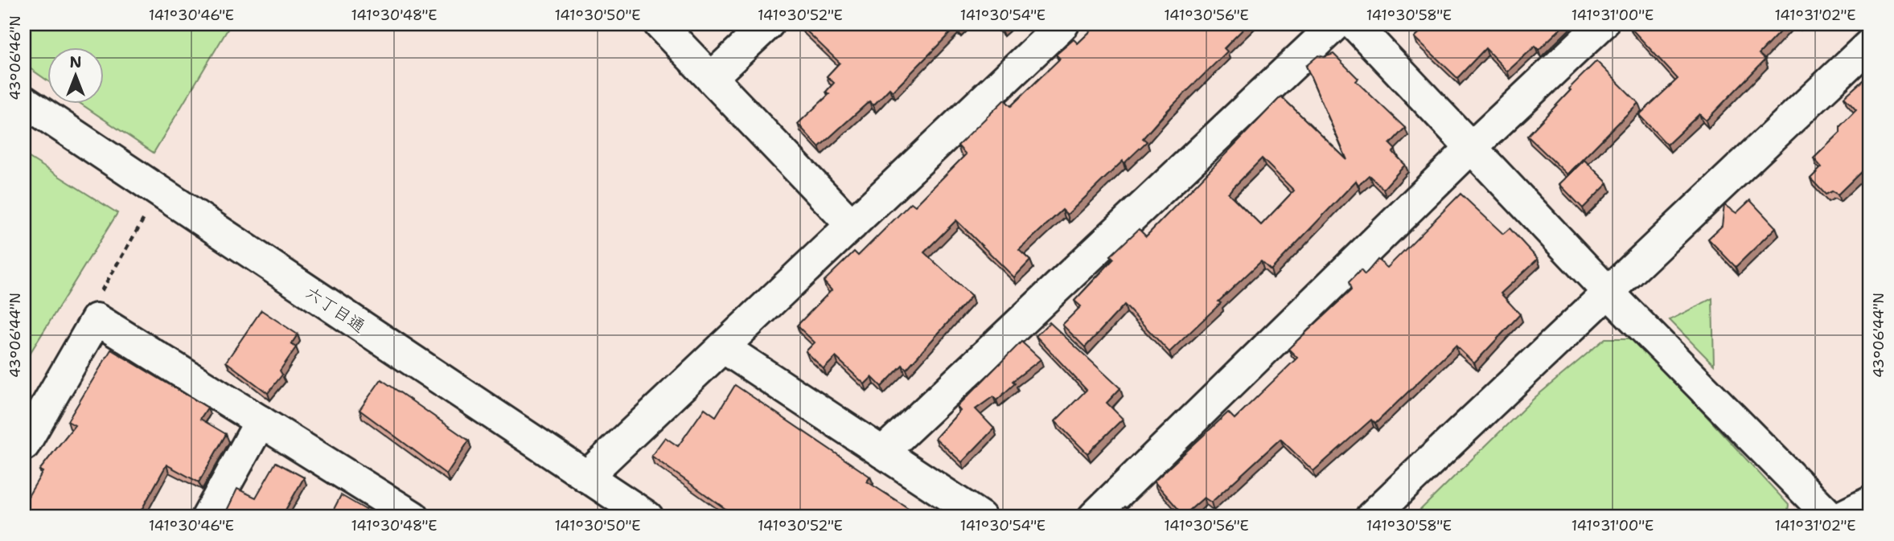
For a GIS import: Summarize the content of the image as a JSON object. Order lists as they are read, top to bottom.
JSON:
{
  "streets": {
    "street": ["六丁目通"]
  },
  "north": "top",
  "coordinates": [
    "141°30'46\"E",
    "141°30'48\"E",
    "141°30'50\"E",
    "141°30'52\"E",
    "141°30'54\"E",
    "141°30'56\"E",
    "141°30'58\"E",
    "141°31'00\"E",
    "141°31'02\"E",
    "43°06'46\"N",
    "43°06'44\"N"
  ]
}
